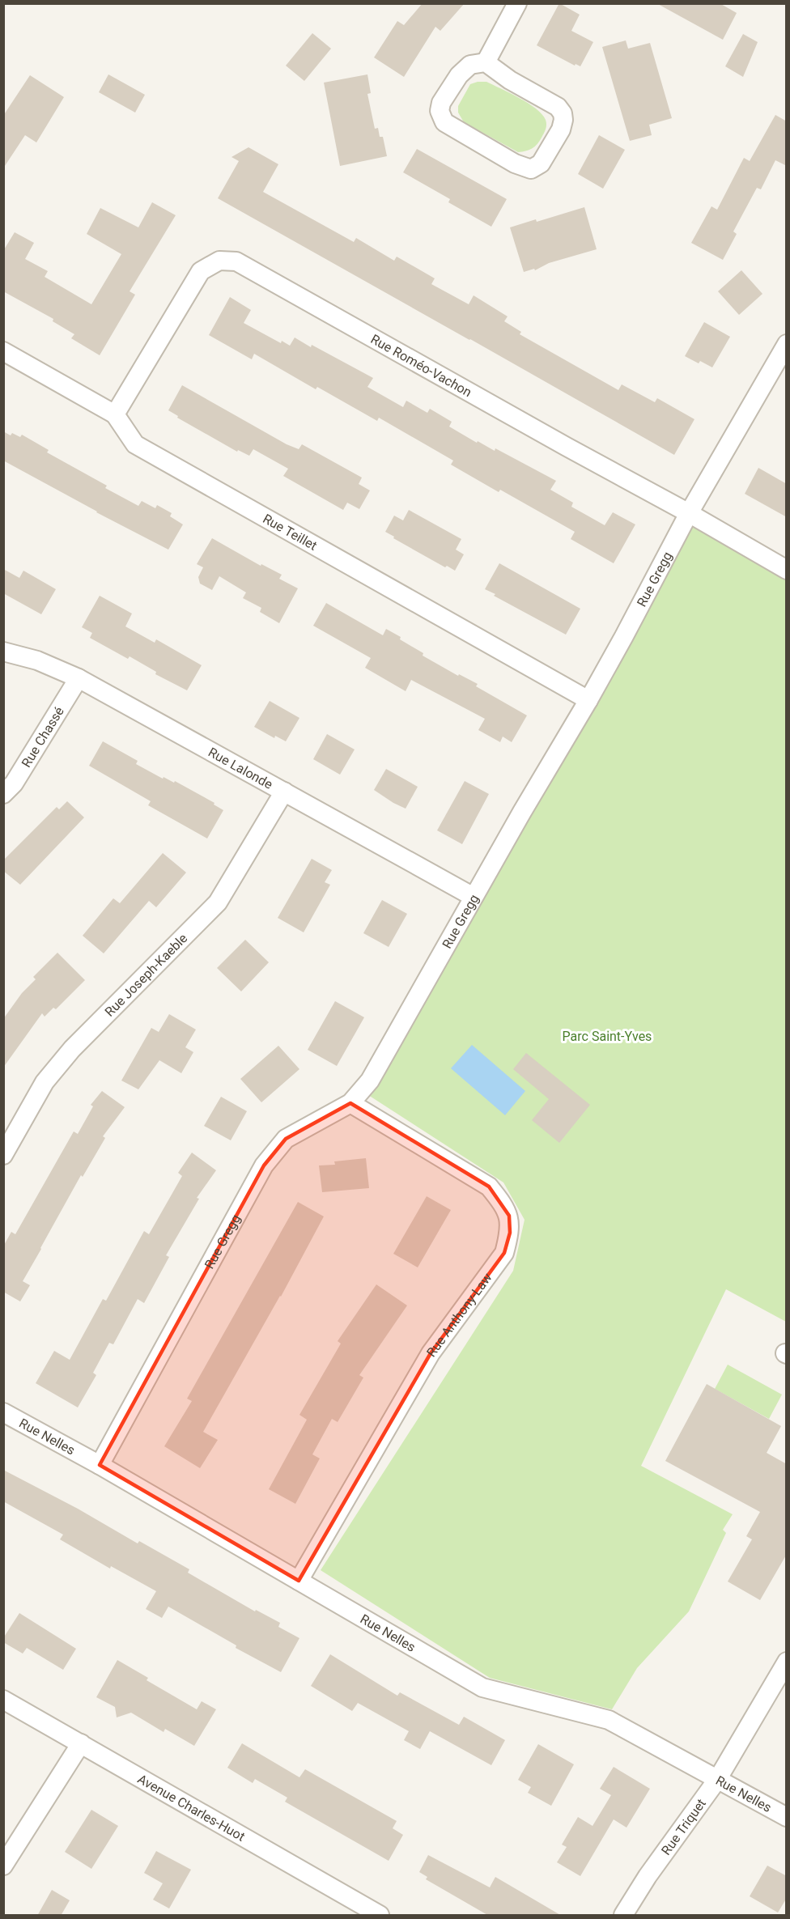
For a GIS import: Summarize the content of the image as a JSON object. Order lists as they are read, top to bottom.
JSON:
{
  "streets": {
    "street": [
      "Rue Roméo-Vachon",
      "Rue Teillet",
      "Rue Gregg",
      "Rue Chassé",
      "Rue Lalonde",
      "Rue Joseph-Kaeble",
      "Rue Anthony-Law",
      "Rue Nelles",
      "Avenue Charles-Huot",
      "Rue Triquet"
    ]
  },
  "crossings": [
    ["Rue Roméo-Vachon", "Rue Teillet"],
    ["Rue Roméo-Vachon", "Rue Gregg"],
    ["Rue Teillet", "Rue Gregg"],
    ["Rue Gregg", "Rue Lalonde"],
    ["Rue Gregg", "Rue Anthony-Law"],
    ["Rue Gregg", "Rue Nelles"],
    ["Rue Chassé", "Rue Lalonde"],
    ["Rue Lalonde", "Rue Joseph-Kaeble"],
    ["Rue Anthony-Law", "Rue Nelles"],
    ["Rue Nelles", "Rue Triquet"]
  ],
  "parks": ["Parc Saint-Yves"]
}
